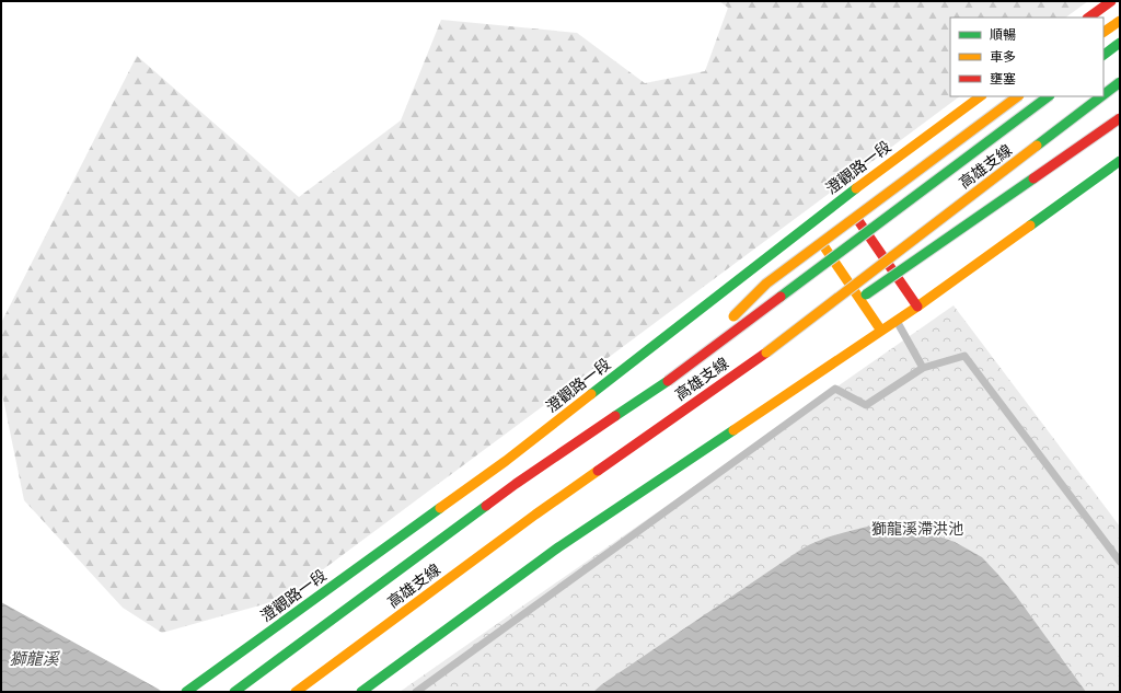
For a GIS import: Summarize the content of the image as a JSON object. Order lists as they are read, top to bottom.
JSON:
{
  "streets": {
    "main road": ["高雄支線", "澄觀路一段"]
  },
  "water": ["獅龍溪"],
  "parks": ["獅龍溪滯洪池"],
  "legend": ["順暢", "車多", "壅塞"]
}
